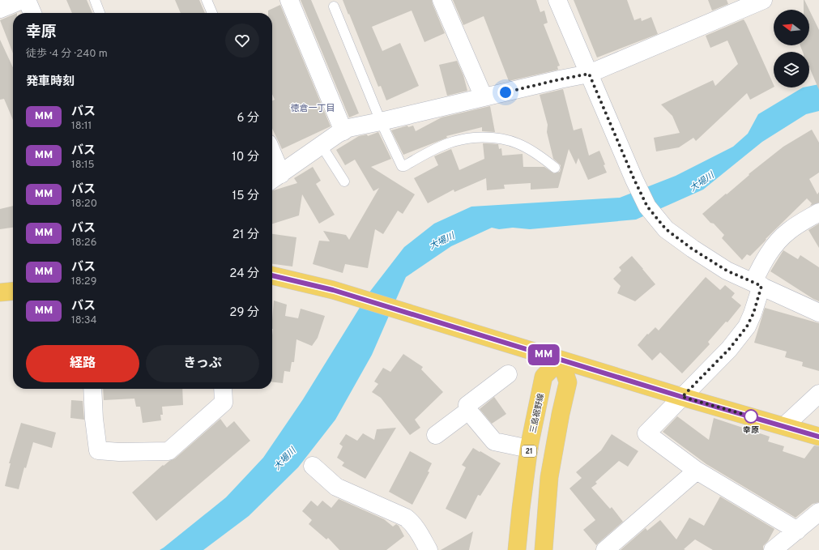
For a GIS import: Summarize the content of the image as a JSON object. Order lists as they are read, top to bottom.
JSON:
{
  "streets": {
    "main road": ["三島裾野線", "21"]
  },
  "districts": ["徳倉一丁目"],
  "water": ["大場川"],
  "places": ["幸原"],
  "lines": ["bus line MM"],
  "north": "left",
  "page": {
    "on_map": "MM",
    "heading": [
      ["幸原", "徒歩 · 4 分 · 240 m"],
      "発車時刻"
    ],
    "list": [
      {
        "mark": "MM",
        "name": "バス",
        "note": "18:11",
        "value": "6 分"
      },
      {
        "mark": "MM",
        "name": "バス",
        "note": "18:15",
        "value": "10 分"
      },
      {
        "mark": "MM",
        "name": "バス",
        "note": "18:20",
        "value": "15 分"
      },
      {
        "mark": "MM",
        "name": "バス",
        "note": "18:26",
        "value": "21 分"
      },
      {
        "mark": "MM",
        "name": "バス",
        "note": "18:29",
        "value": "24 分"
      },
      {
        "mark": "MM",
        "name": "バス",
        "note": "18:34",
        "value": "29 分"
      }
    ],
    "buttons": ["経路", "きっぷ"]
  }
}
